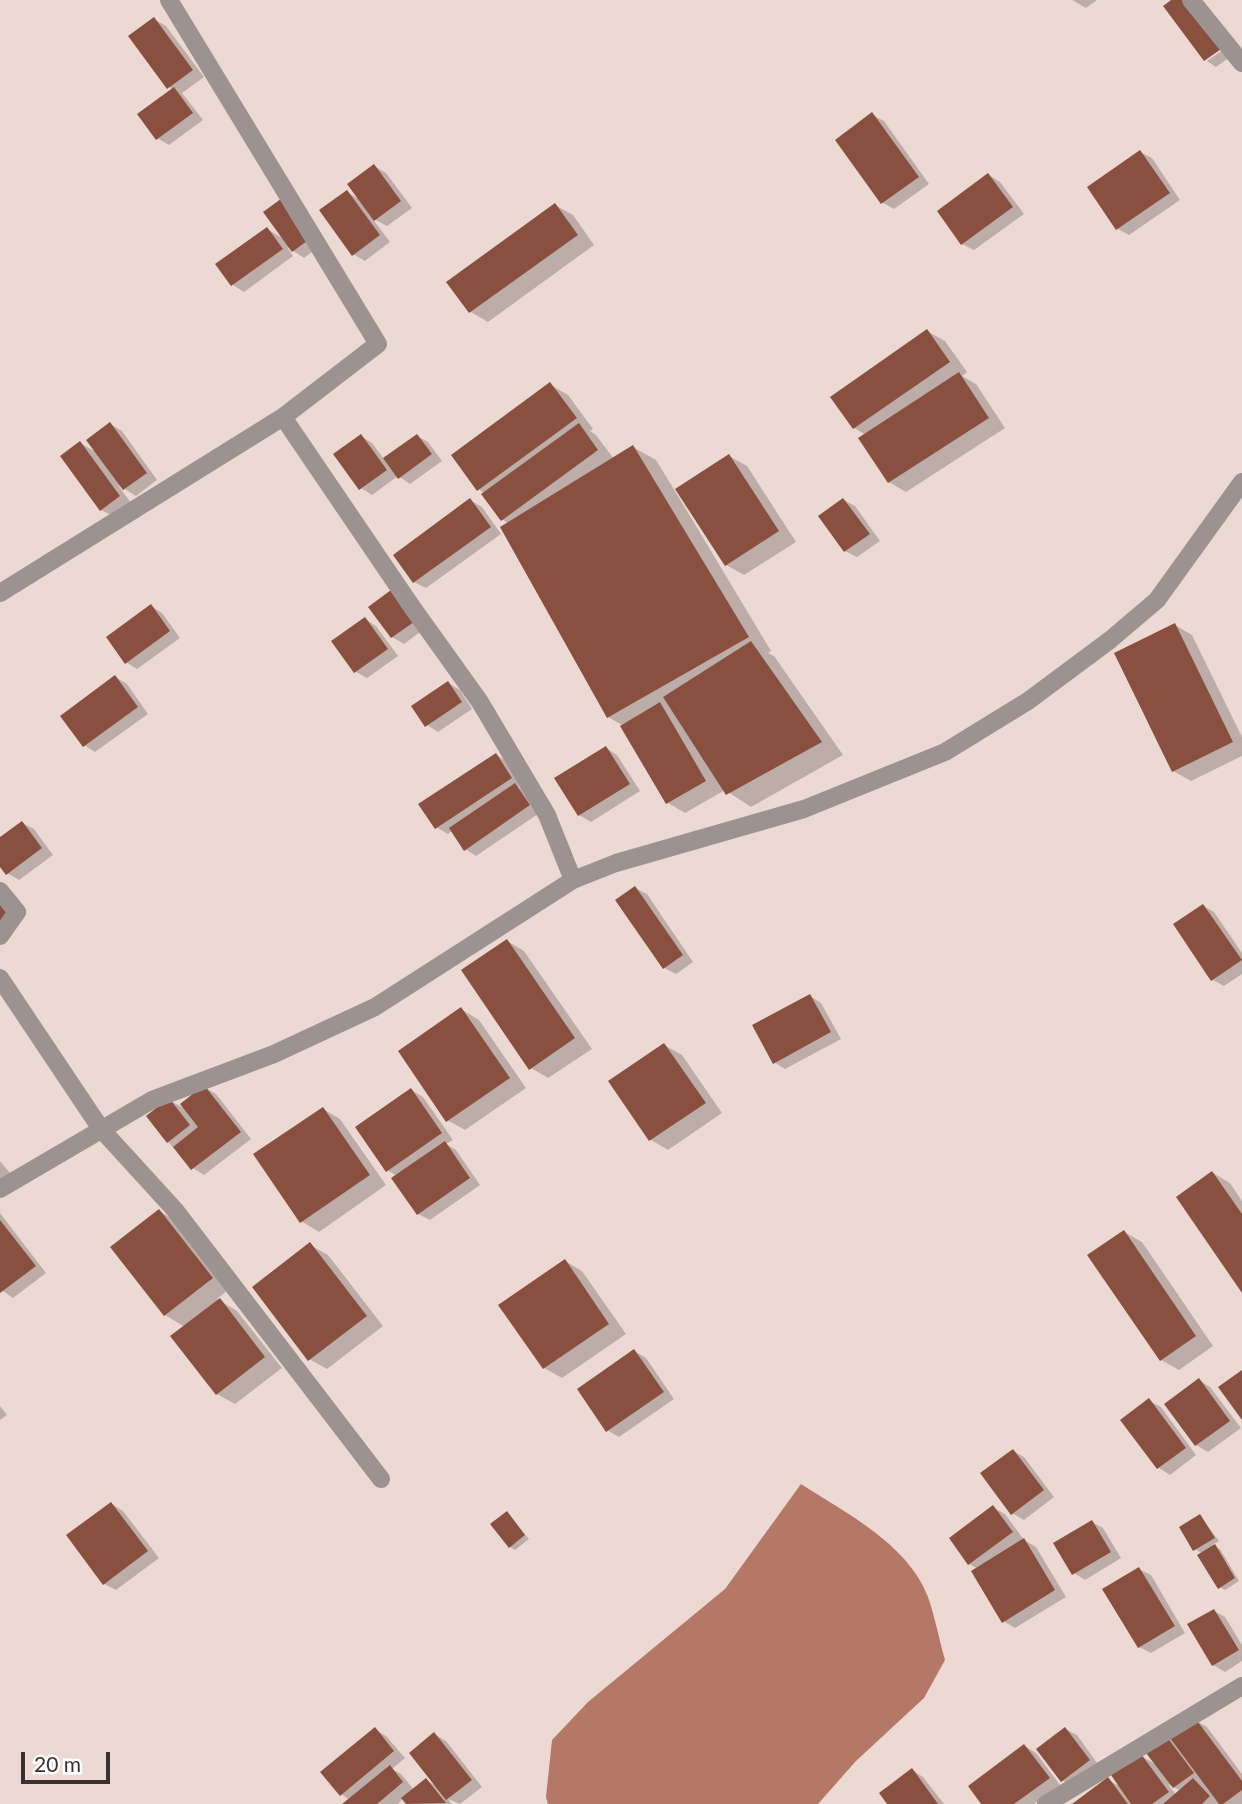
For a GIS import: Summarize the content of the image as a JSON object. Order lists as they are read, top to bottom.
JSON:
{
  "scale_bar": "20 m"
}
